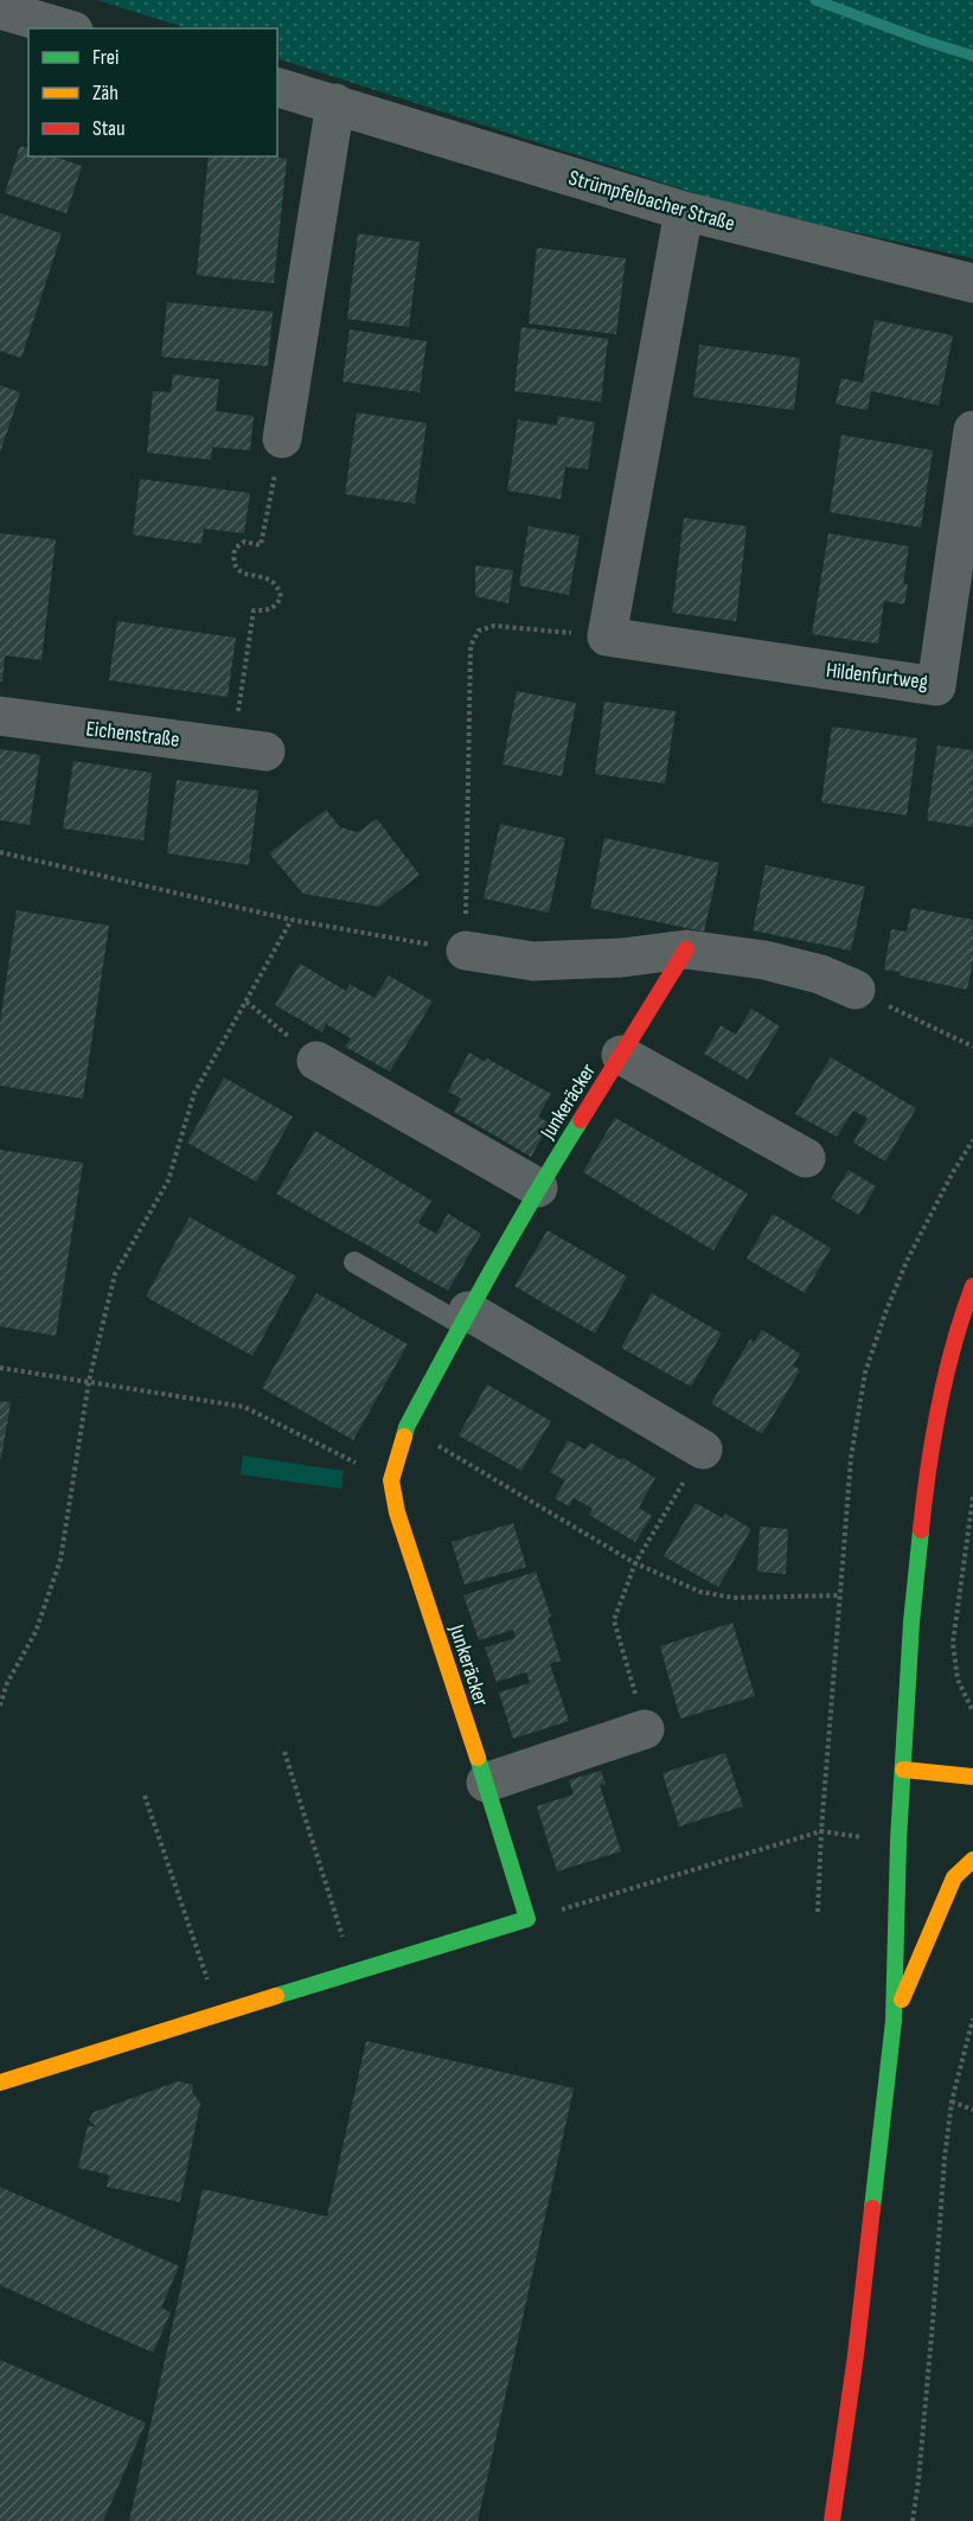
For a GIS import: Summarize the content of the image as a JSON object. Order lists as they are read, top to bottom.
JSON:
{
  "streets": {
    "street": [
      "Strümpfelbacher Straße",
      "Hildenfurtweg",
      "Eichenstraße",
      "Junkeräcker"
    ]
  },
  "legend": ["Frei", "Zäh", "Stau"]
}
